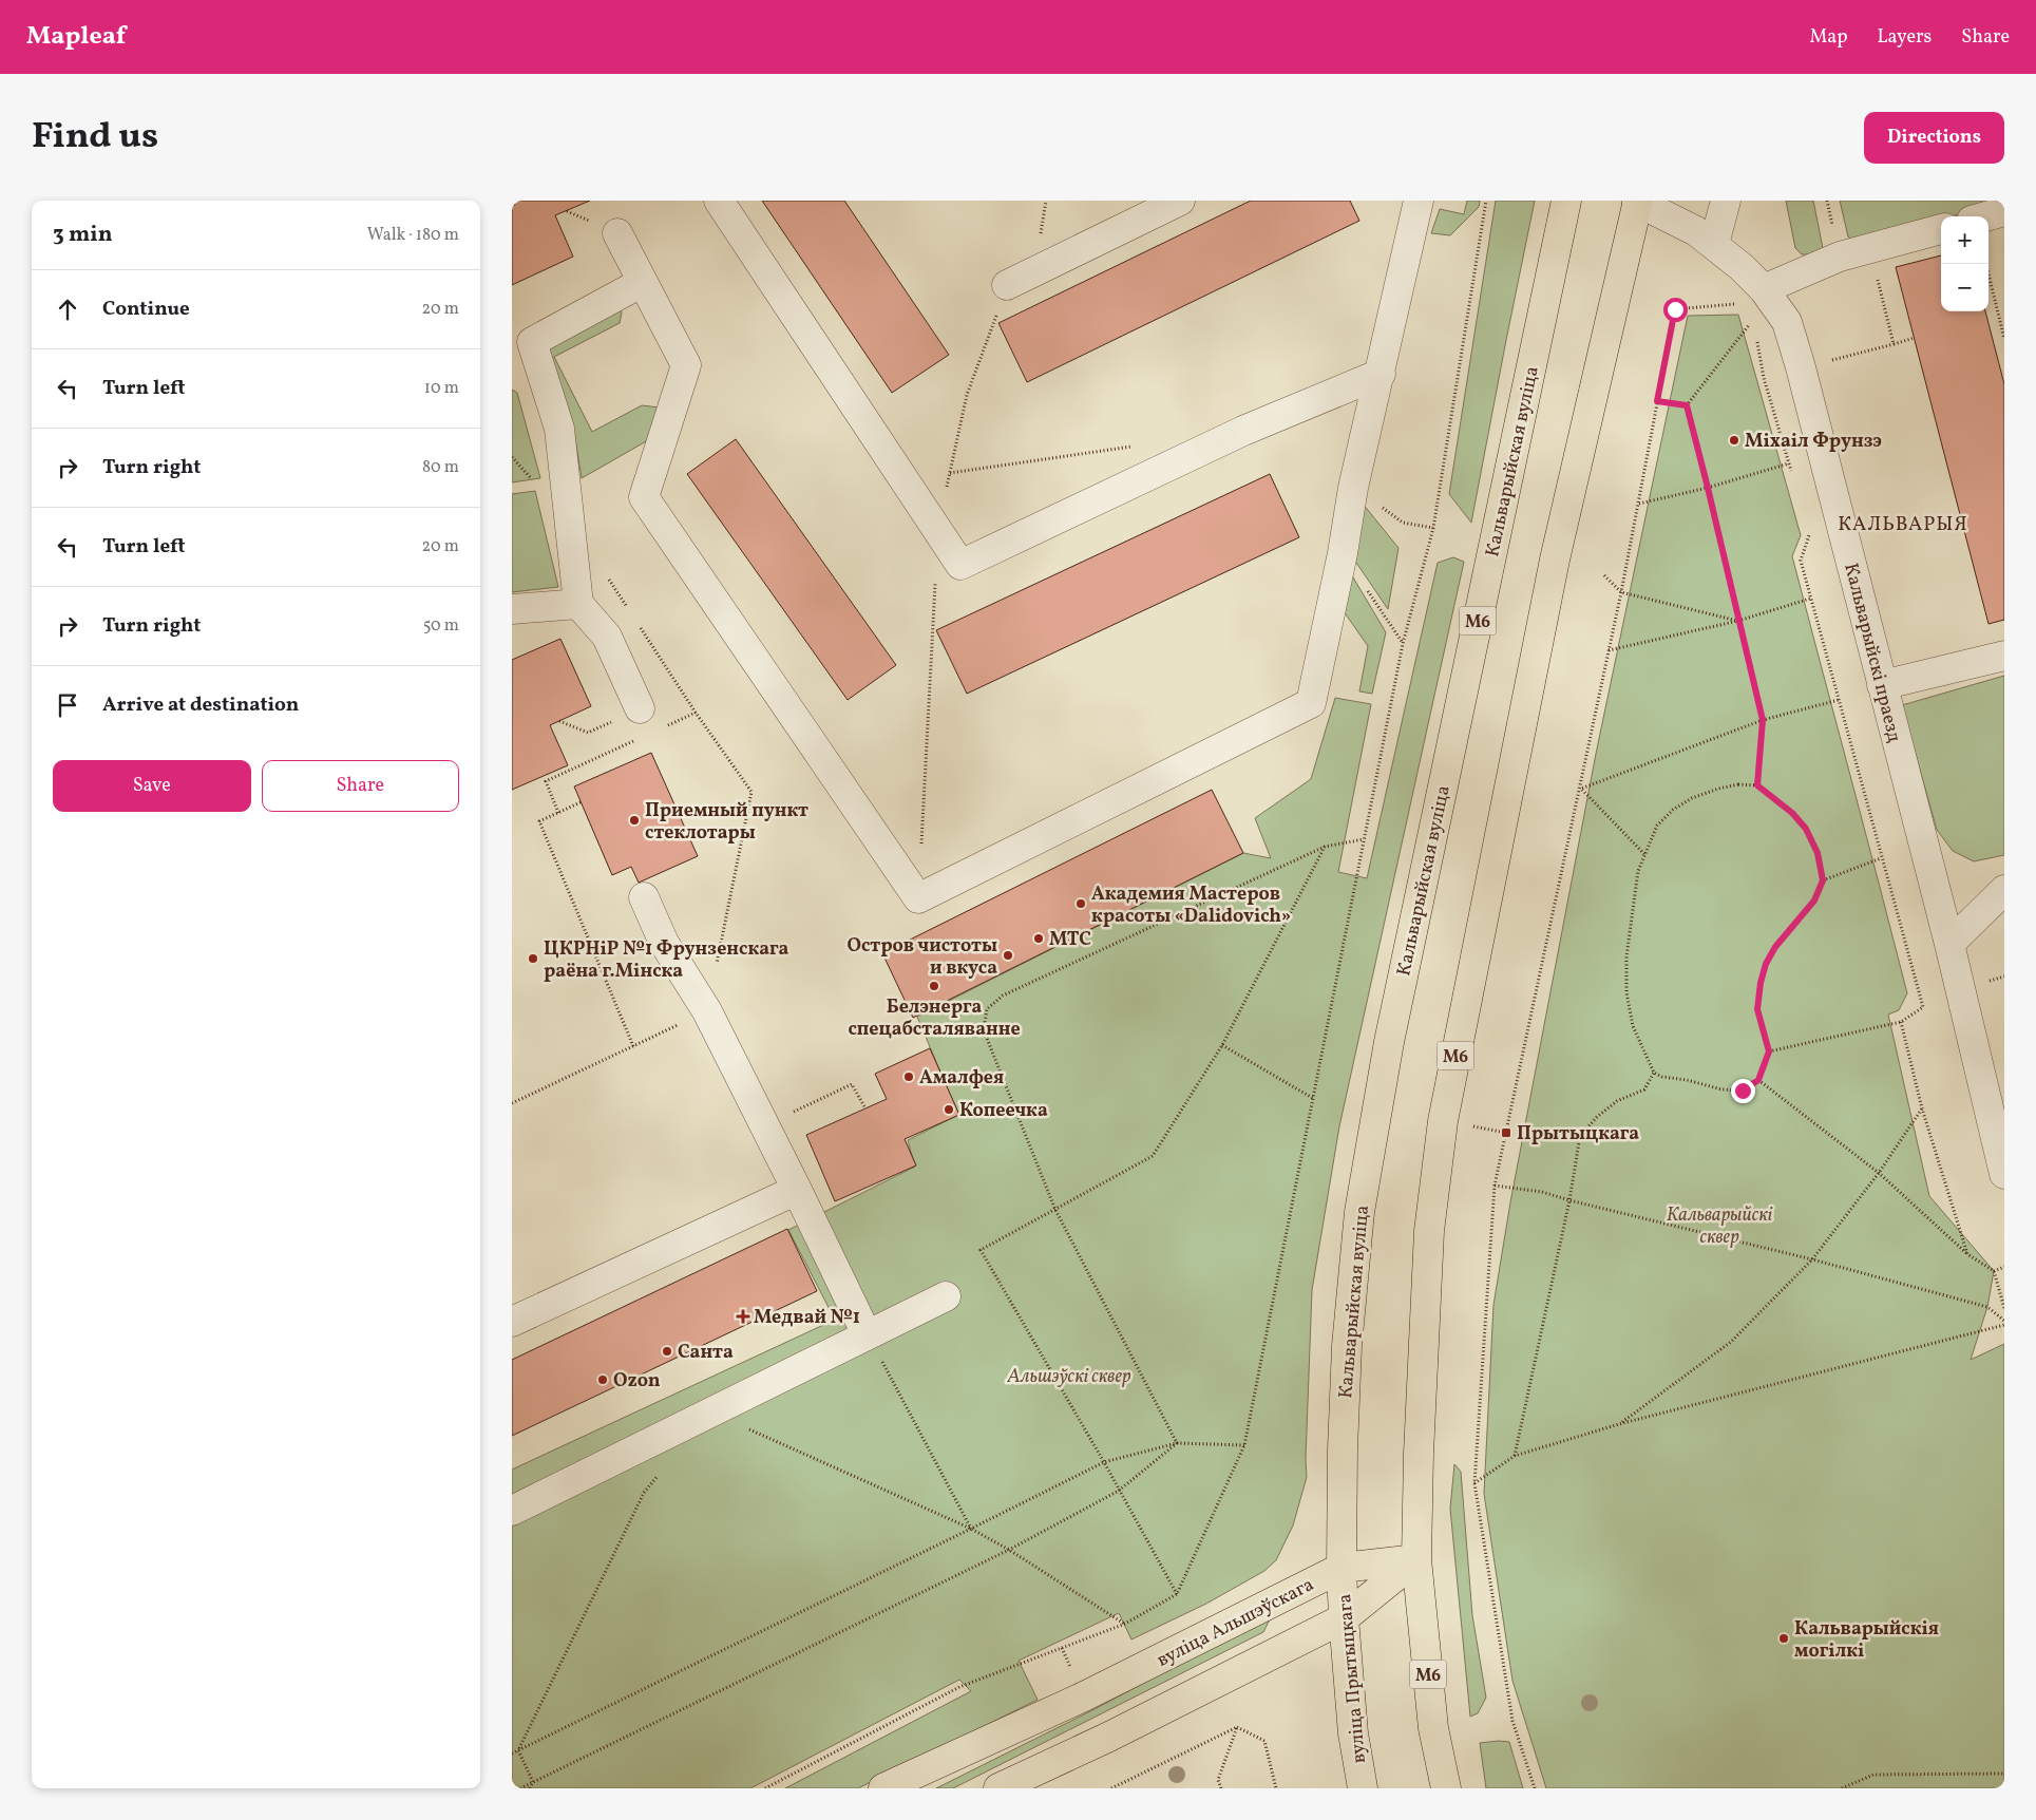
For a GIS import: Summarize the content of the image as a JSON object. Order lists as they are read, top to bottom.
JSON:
{
  "streets": {
    "main road": [
      "Кальварыйская вуліца",
      "М6",
      "вуліца Альшэўскага",
      "вуліца Прытыцкага"
    ],
    "street": ["Кальварыйскі праезд"]
  },
  "crossings": [
    ["Кальварыйская вуліца", "вуліца Альшэўскага"],
    ["Кальварыйская вуліца", "вуліца Прытыцкага"],
    ["М6", "Кальварыйскі праезд"],
    ["М6", "вуліца Альшэўскага"],
    ["вуліца Альшэўскага", "вуліца Прытыцкага"]
  ],
  "districts": ["КАЛЬВАРЫЯ"],
  "parks": ["Кальварыйскі сквер", "Альшэўскі сквер"],
  "places": {
    "other": [
      "Міхаіл Фрунзэ",
      "Приемный пункт стеклотары",
      "Академия Мастеров красоты «Dalidovich»",
      "МТС",
      "Остров чистоты и вкуса",
      "ЦКРНіР №1 Фрунзенскага раёна г.Мінска",
      "Белэнерга спецабсталяванне",
      "Амалфея",
      "Копеечка",
      "Санта",
      "Ozon",
      "Кальварыйскія могілкі"
    ],
    "transit": ["Прытыцкага"],
    "health": ["Медвай №1"]
  },
  "page": {
    "header": "Mapleaf",
    "nav": ["Map", "Layers", "Share"],
    "title": "Find us",
    "buttons": [
      "Directions",
      ["Save", "Share"]
    ],
    "heading": ["3 min", "Walk · 180 m"],
    "map_buttons": ["+", "−"],
    "list": [
      ["Continue", "20 m"],
      ["Turn left", "10 m"],
      ["Turn right", "80 m"],
      ["Turn left", "20 m"],
      ["Turn right", "50 m"],
      "Arrive at destination"
    ]
  }
}
